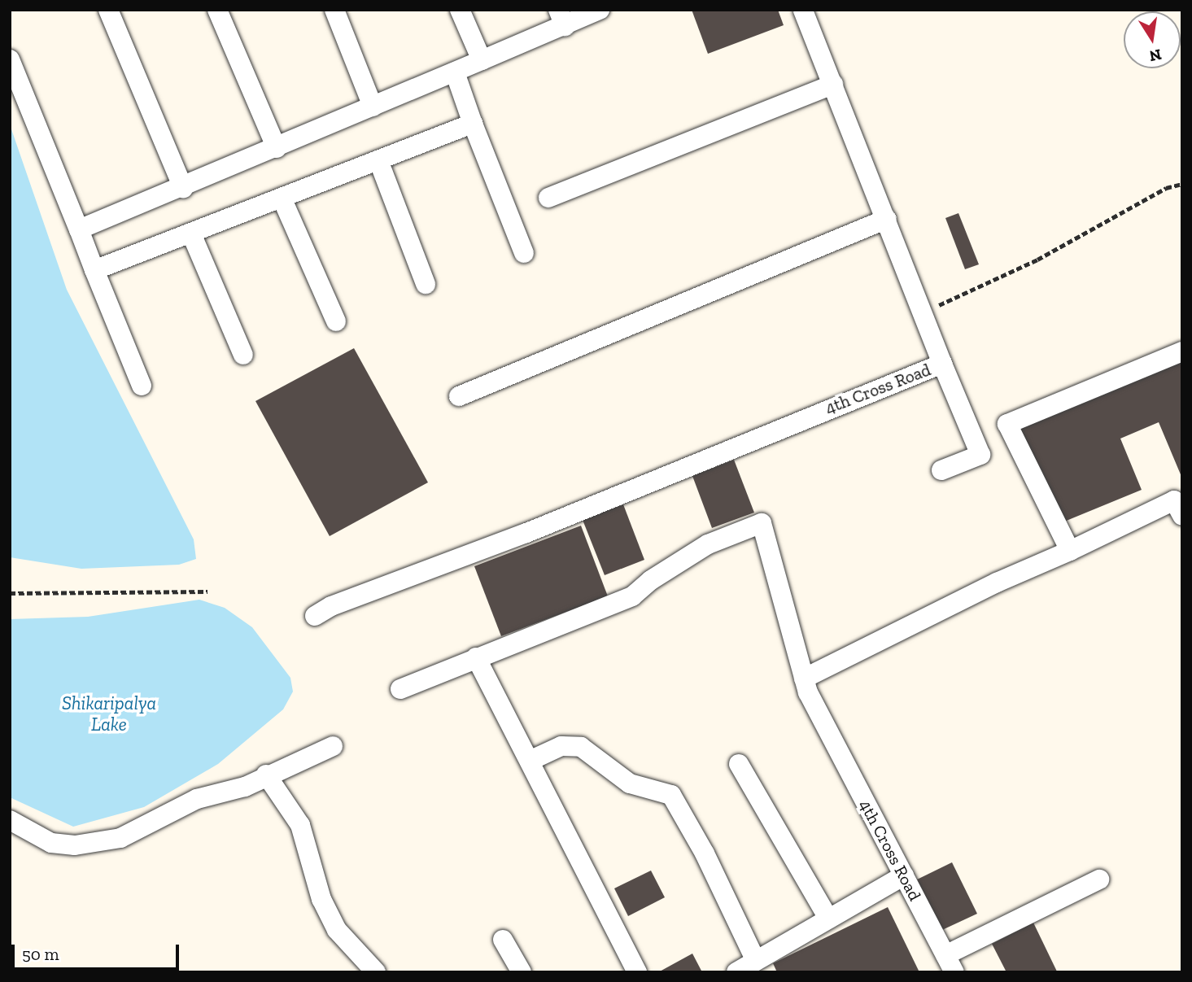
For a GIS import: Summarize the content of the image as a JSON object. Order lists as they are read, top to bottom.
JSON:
{
  "streets": {
    "street": ["4th Cross Road"]
  },
  "water": ["Shikaripalya Lake"],
  "scale_bar": "50 m",
  "north": "bottom"
}
